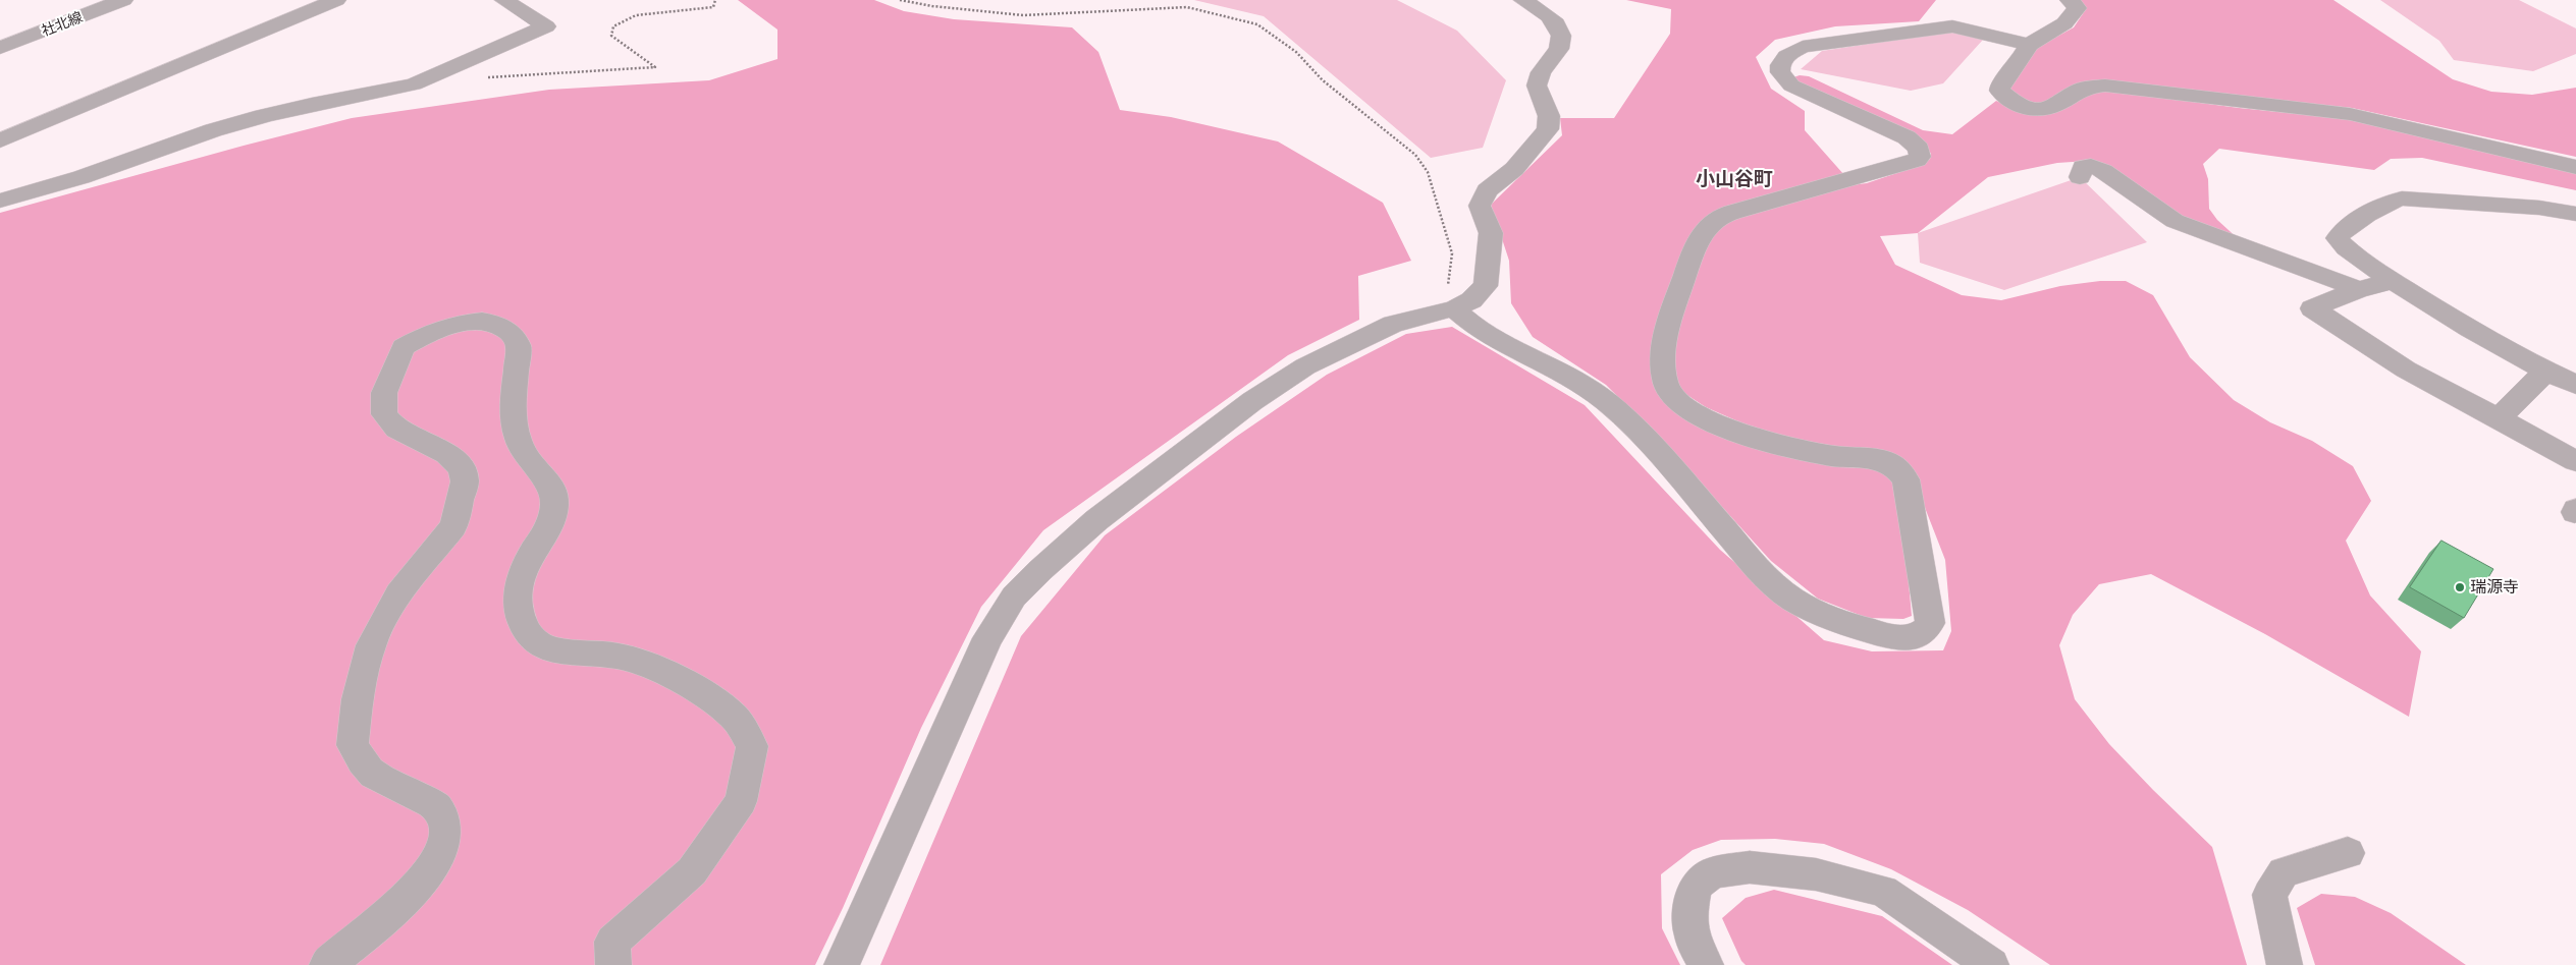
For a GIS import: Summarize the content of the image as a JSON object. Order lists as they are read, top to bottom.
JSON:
{
  "streets": {
    "street": ["社北線"]
  },
  "districts": ["小山谷町"],
  "places": ["瑞源寺"]
}
